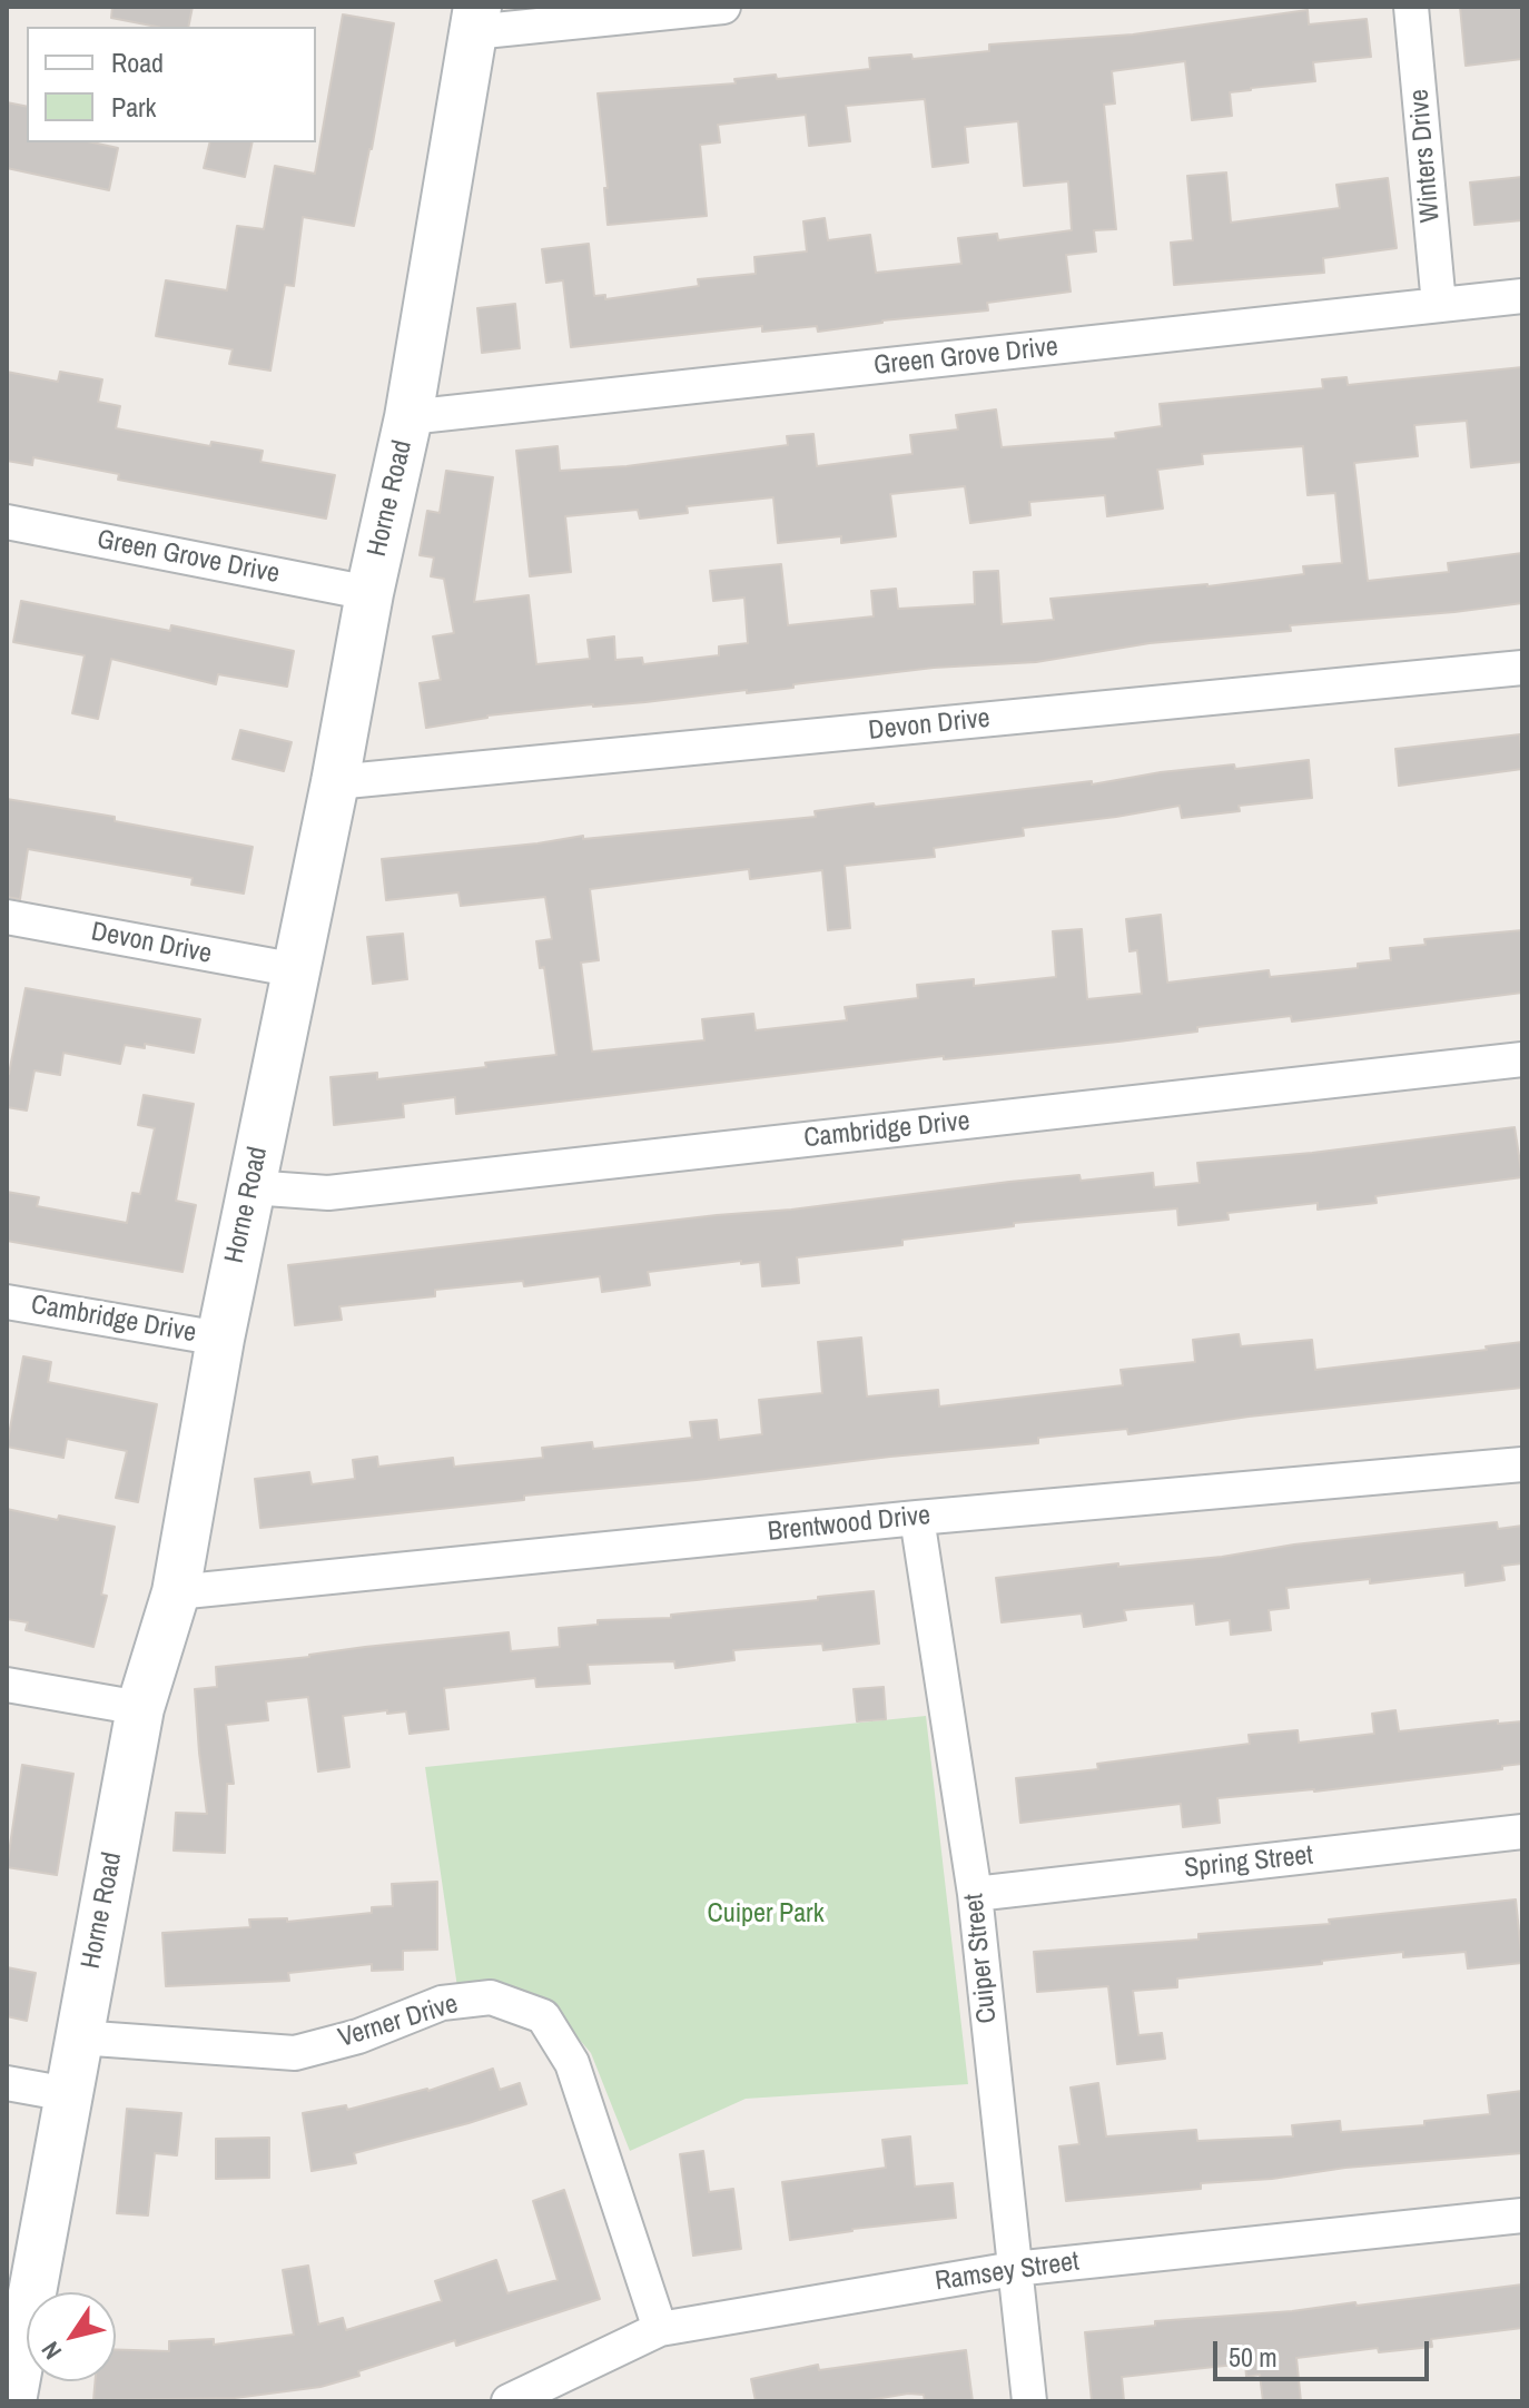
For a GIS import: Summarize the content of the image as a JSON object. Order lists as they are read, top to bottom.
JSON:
{
  "streets": {
    "main road": ["Horne Road"],
    "street": [
      "Winters Drive",
      "Green Grove Drive",
      "Devon Drive",
      "Cambridge Drive",
      "Brentwood Drive",
      "Spring Street",
      "Cuiper Street",
      "Verner Drive",
      "Ramsey Street"
    ]
  },
  "crossings": [
    ["Winters Drive", "Green Grove Drive"],
    ["Green Grove Drive", "Horne Road"],
    ["Horne Road", "Devon Drive"],
    ["Horne Road", "Cambridge Drive"],
    ["Horne Road", "Brentwood Drive"],
    ["Horne Road", "Verner Drive"],
    ["Brentwood Drive", "Cuiper Street"],
    ["Spring Street", "Cuiper Street"],
    ["Cuiper Street", "Ramsey Street"],
    ["Verner Drive", "Ramsey Street"]
  ],
  "parks": ["Cuiper Park"],
  "legend": ["Road", "Park"],
  "scale_bar": "50 m",
  "north": "bottom left"
}
